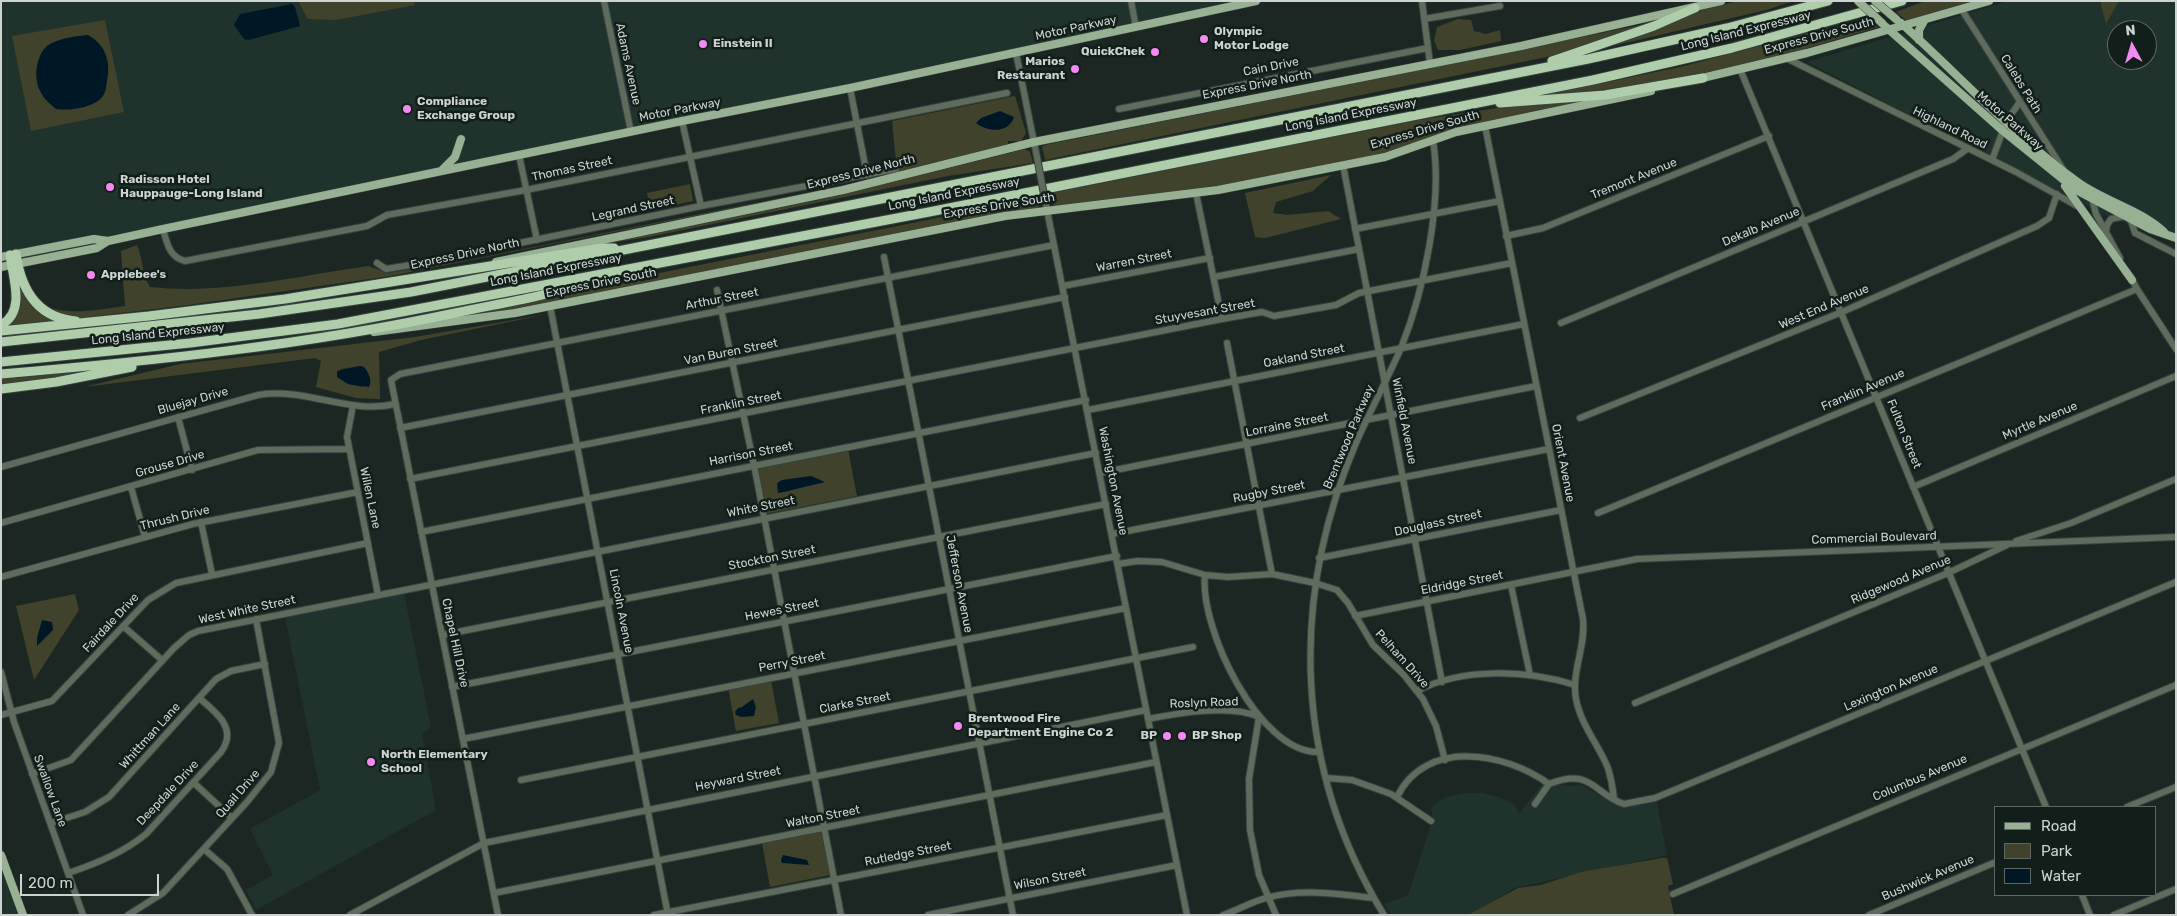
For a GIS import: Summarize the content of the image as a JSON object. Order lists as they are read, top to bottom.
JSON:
{
  "streets": {
    "highway": ["Long Island Expressway", "Express Drive South", "Express Drive North"],
    "main road": ["Motor Parkway"],
    "street": [
      "Adams Avenue",
      "Cain Drive",
      "Calebs Path",
      "Highland Road",
      "Thomas Street",
      "Tremont Avenue",
      "Legrand Street",
      "Dekalb Avenue",
      "Warren Street",
      "Arthur Street",
      "West End Avenue",
      "Stuyvesant Street",
      "Van Buren Street",
      "Oakland Street",
      "Franklin Avenue",
      "Bluejay Drive",
      "Franklin Street",
      "Winfield Avenue",
      "Myrtle Avenue",
      "Lorraine Street",
      "Fulton Street",
      "Brentwood Parkway",
      "Harrison Street",
      "Orient Avenue",
      "Grouse Drive",
      "Washington Avenue",
      "Rugby Street",
      "Willen Lane",
      "White Street",
      "Thrush Drive",
      "Douglass Street",
      "Commercial Boulevard",
      "Stockton Street",
      "Ridgewood Avenue",
      "Eldridge Street",
      "Jefferson Avenue",
      "West White Street",
      "Hewes Street",
      "Lincoln Avenue",
      "Fairdale Drive",
      "Chapel Hill Drive",
      "Pelham Drive",
      "Perry Street",
      "Lexington Avenue",
      "Clarke Street",
      "Roslyn Road",
      "Whittman Lane",
      "Columbus Avenue",
      "Heyward Street",
      "Swallow Lane",
      "Deepdale Drive",
      "Quail Drive",
      "Walton Street",
      "Rutledge Street",
      "Bushwick Avenue",
      "Wilson Street"
    ]
  },
  "crossings": [
    ["Motor Parkway", "Express Drive South"],
    ["Motor Parkway", "Adams Avenue"],
    ["Motor Parkway", "Calebs Path"],
    ["Motor Parkway", "Thomas Street"],
    ["Motor Parkway", "Washington Avenue"],
    ["Express Drive South", "Calebs Path"],
    ["Express Drive South", "Highland Road"],
    ["Express Drive South", "Winfield Avenue"],
    ["Express Drive South", "Fulton Street"],
    ["Express Drive South", "Brentwood Parkway"],
    ["Express Drive South", "Orient Avenue"],
    ["Express Drive South", "Washington Avenue"],
    ["Express Drive North", "Washington Avenue"],
    ["Highland Road", "Dekalb Avenue"],
    ["Highland Road", "West End Avenue"],
    ["Tremont Avenue", "Fulton Street"],
    ["Tremont Avenue", "Orient Avenue"],
    ["Dekalb Avenue", "Fulton Street"],
    ["Warren Street", "Washington Avenue"],
    ["Arthur Street", "Washington Avenue"],
    ["Arthur Street", "Jefferson Avenue"],
    ["Arthur Street", "Lincoln Avenue"],
    ["Arthur Street", "Chapel Hill Drive"],
    ["West End Avenue", "Fulton Street"],
    ["Stuyvesant Street", "Franklin Street"],
    ["Stuyvesant Street", "Winfield Avenue"],
    ["Stuyvesant Street", "Brentwood Parkway"],
    ["Stuyvesant Street", "Orient Avenue"],
    ["Stuyvesant Street", "Washington Avenue"],
    ["Van Buren Street", "Washington Avenue"],
    ["Van Buren Street", "Jefferson Avenue"],
    ["Van Buren Street", "Lincoln Avenue"],
    ["Van Buren Street", "Chapel Hill Drive"],
    ["Oakland Street", "Winfield Avenue"],
    ["Oakland Street", "Brentwood Parkway"],
    ["Oakland Street", "Orient Avenue"],
    ["Oakland Street", "Washington Avenue"],
    ["Franklin Avenue", "Fulton Street"],
    ["Bluejay Drive", "Willen Lane"],
    ["Bluejay Drive", "Chapel Hill Drive"],
    ["Franklin Street", "Washington Avenue"],
    ["Franklin Street", "Jefferson Avenue"],
    ["Franklin Street", "Lincoln Avenue"],
    ["Franklin Street", "Chapel Hill Drive"],
    ["Winfield Avenue", "Lorraine Street"],
    ["Winfield Avenue", "Brentwood Parkway"],
    ["Winfield Avenue", "Rugby Street"],
    ["Winfield Avenue", "Douglass Street"],
    ["Winfield Avenue", "Eldridge Street"],
    ["Myrtle Avenue", "Fulton Street"],
    ["Lorraine Street", "Brentwood Parkway"],
    ["Lorraine Street", "Orient Avenue"],
    ["Lorraine Street", "Washington Avenue"],
    ["Fulton Street", "Commercial Boulevard"],
    ["Fulton Street", "Ridgewood Avenue"],
    ["Fulton Street", "Lexington Avenue"],
    ["Fulton Street", "Columbus Avenue"],
    ["Brentwood Parkway", "Rugby Street"],
    ["Brentwood Parkway", "Douglass Street"],
    ["Brentwood Parkway", "Pelham Drive"],
    ["Harrison Street", "Washington Avenue"],
    ["Harrison Street", "Jefferson Avenue"],
    ["Harrison Street", "Lincoln Avenue"],
    ["Harrison Street", "Chapel Hill Drive"],
    ["Orient Avenue", "Rugby Street"],
    ["Orient Avenue", "Douglass Street"],
    ["Orient Avenue", "Commercial Boulevard"],
    ["Orient Avenue", "Eldridge Street"],
    ["Orient Avenue", "Lexington Avenue"],
    ["Grouse Drive", "Willen Lane"],
    ["Washington Avenue", "Rugby Street"],
    ["Washington Avenue", "White Street"],
    ["Washington Avenue", "Stockton Street"],
    ["Washington Avenue", "Hewes Street"],
    ["Washington Avenue", "Pelham Drive"],
    ["Washington Avenue", "Perry Street"],
    ["Washington Avenue", "Clarke Street"],
    ["Washington Avenue", "Roslyn Road"],
    ["Washington Avenue", "Heyward Street"],
    ["Washington Avenue", "Walton Street"],
    ["Washington Avenue", "Rutledge Street"],
    ["Washington Avenue", "Wilson Street"],
    ["Willen Lane", "Thrush Drive"],
    ["Willen Lane", "West White Street"],
    ["Willen Lane", "Fairdale Drive"],
    ["White Street", "Jefferson Avenue"],
    ["White Street", "West White Street"],
    ["White Street", "Lincoln Avenue"],
    ["White Street", "Chapel Hill Drive"],
    ["Commercial Boulevard", "Ridgewood Avenue"],
    ["Commercial Boulevard", "Eldridge Street"],
    ["Stockton Street", "Jefferson Avenue"],
    ["Stockton Street", "Lincoln Avenue"],
    ["Stockton Street", "Chapel Hill Drive"],
    ["Eldridge Street", "Pelham Drive"],
    ["Jefferson Avenue", "Hewes Street"],
    ["Jefferson Avenue", "Perry Street"],
    ["Jefferson Avenue", "Clarke Street"],
    ["Jefferson Avenue", "Heyward Street"],
    ["Jefferson Avenue", "Walton Street"],
    ["Jefferson Avenue", "Rutledge Street"],
    ["Jefferson Avenue", "Wilson Street"],
    ["West White Street", "Chapel Hill Drive"],
    ["West White Street", "Swallow Lane"],
    ["West White Street", "Quail Drive"],
    ["Hewes Street", "Lincoln Avenue"],
    ["Hewes Street", "Chapel Hill Drive"],
    ["Lincoln Avenue", "Perry Street"],
    ["Lincoln Avenue", "Clarke Street"],
    ["Lincoln Avenue", "Heyward Street"],
    ["Lincoln Avenue", "Walton Street"],
    ["Lincoln Avenue", "Rutledge Street"],
    ["Fairdale Drive", "Swallow Lane"],
    ["Chapel Hill Drive", "Perry Street"],
    ["Chapel Hill Drive", "Heyward Street"],
    ["Chapel Hill Drive", "Walton Street"],
    ["Whittman Lane", "Swallow Lane"],
    ["Whittman Lane", "Deepdale Drive"],
    ["Whittman Lane", "Quail Drive"],
    ["Swallow Lane", "Deepdale Drive"]
  ],
  "places": [
    "Olympic Motor Lodge",
    "Einstein II",
    "QuickChek",
    "Marios Restaurant",
    "Compliance Exchange Group",
    "Radisson Hotel Hauppauge-Long Island",
    "Applebee's",
    "Brentwood Fire Department Engine Co 2",
    "BP",
    "BP Shop",
    "North Elementary School"
  ],
  "legend": ["Road", "Park", "Water"],
  "scale_bar": "200 m",
  "north": "top"
}
